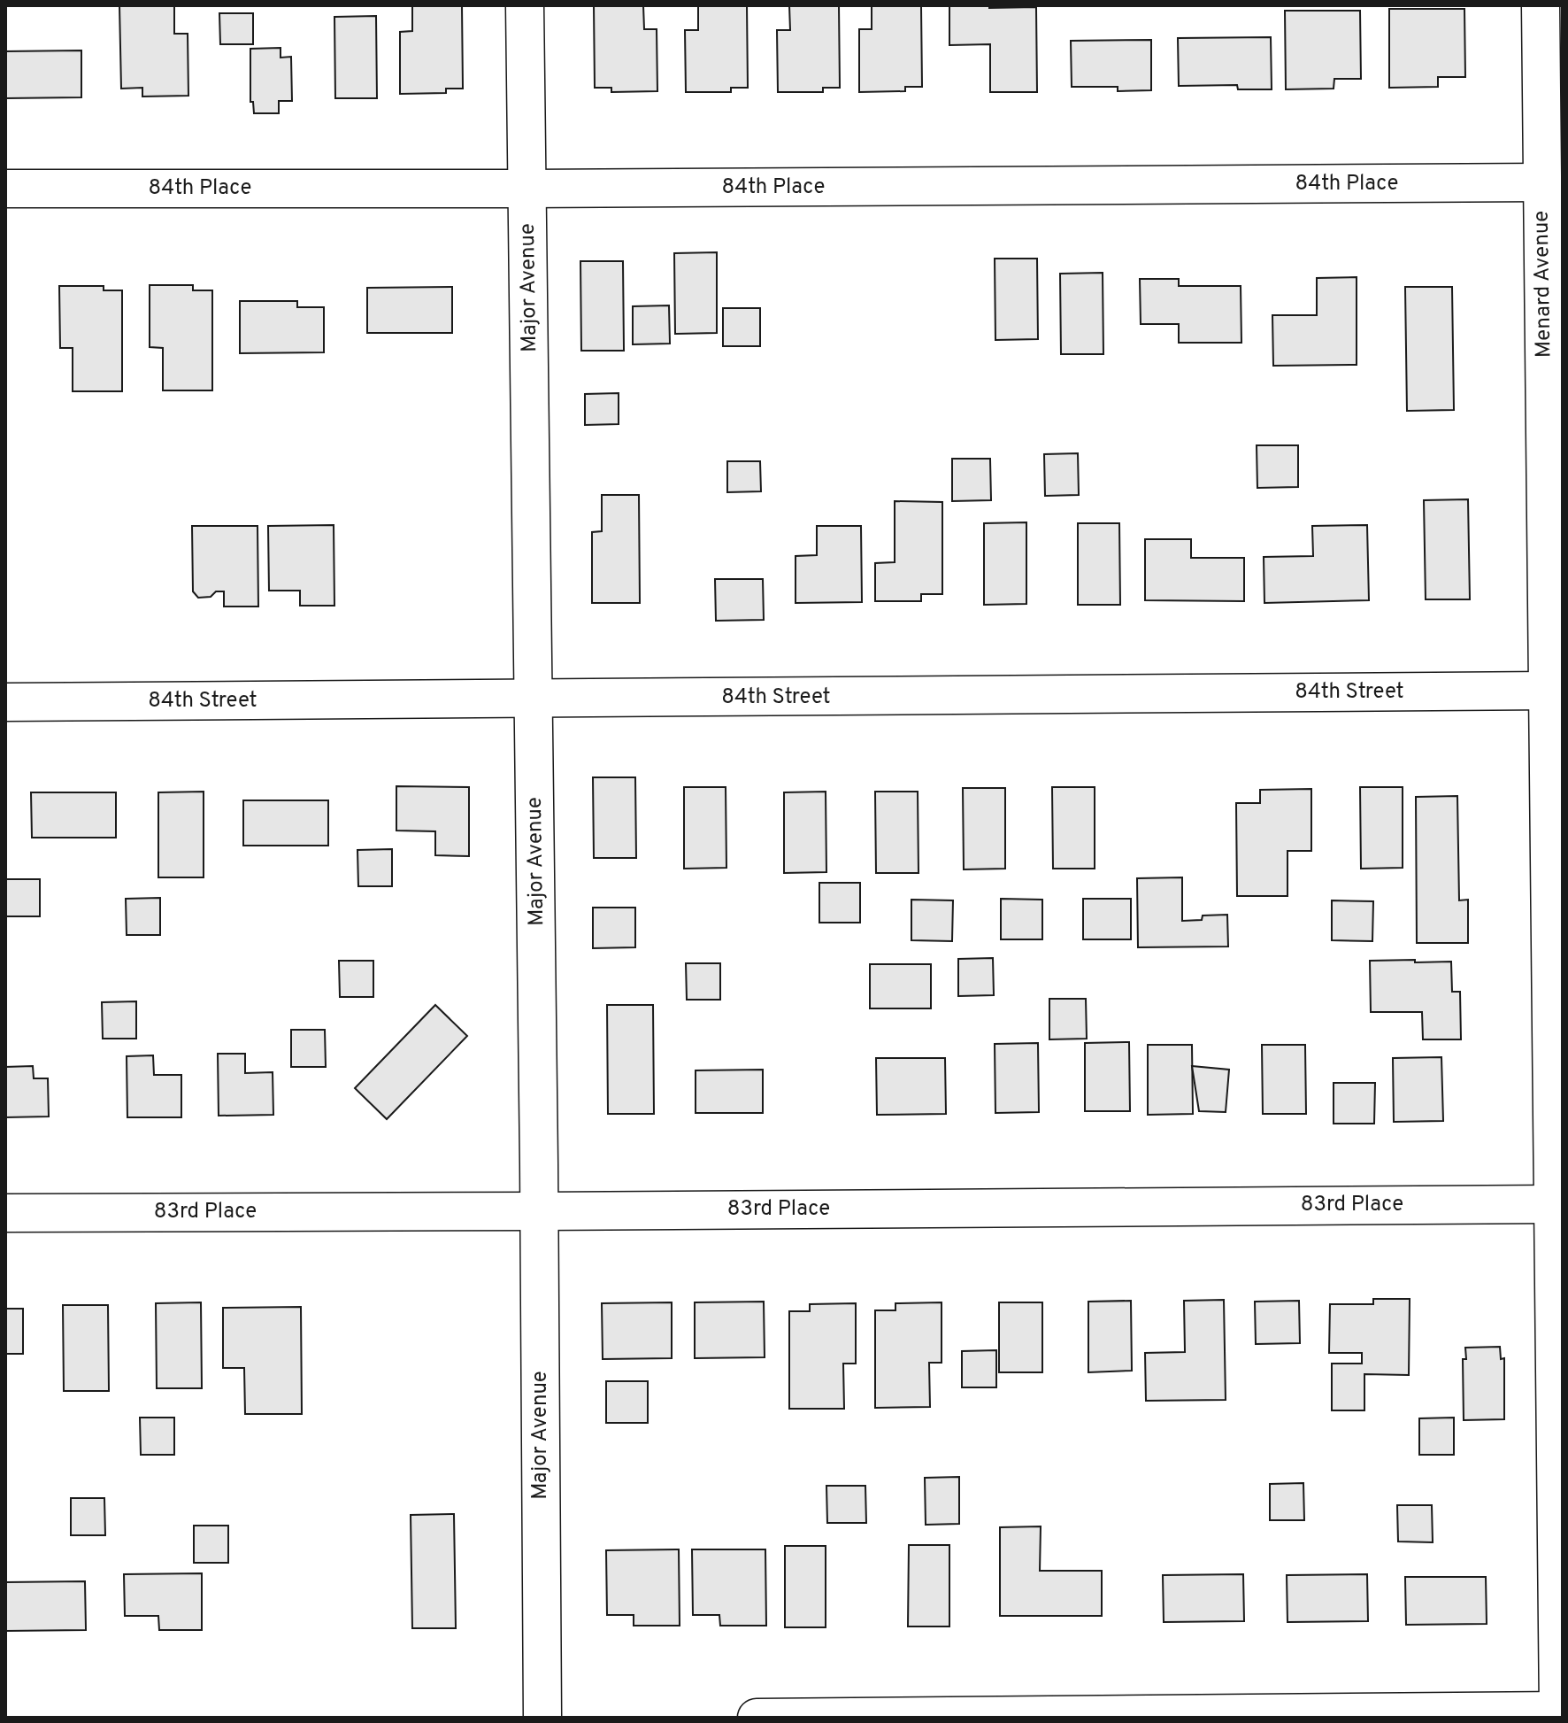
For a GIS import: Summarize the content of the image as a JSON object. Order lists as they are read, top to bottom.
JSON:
{
  "streets": {
    "street": [
      "84th Place",
      "Menard Avenue",
      "Major Avenue",
      "84th Street",
      "83rd Place"
    ]
  },
  "crossings": [
    ["84th Place", "Menard Avenue"],
    ["84th Place", "Major Avenue"],
    ["Menard Avenue", "84th Street"],
    ["Menard Avenue", "83rd Place"],
    ["Major Avenue", "84th Street"],
    ["Major Avenue", "83rd Place"]
  ]
}
